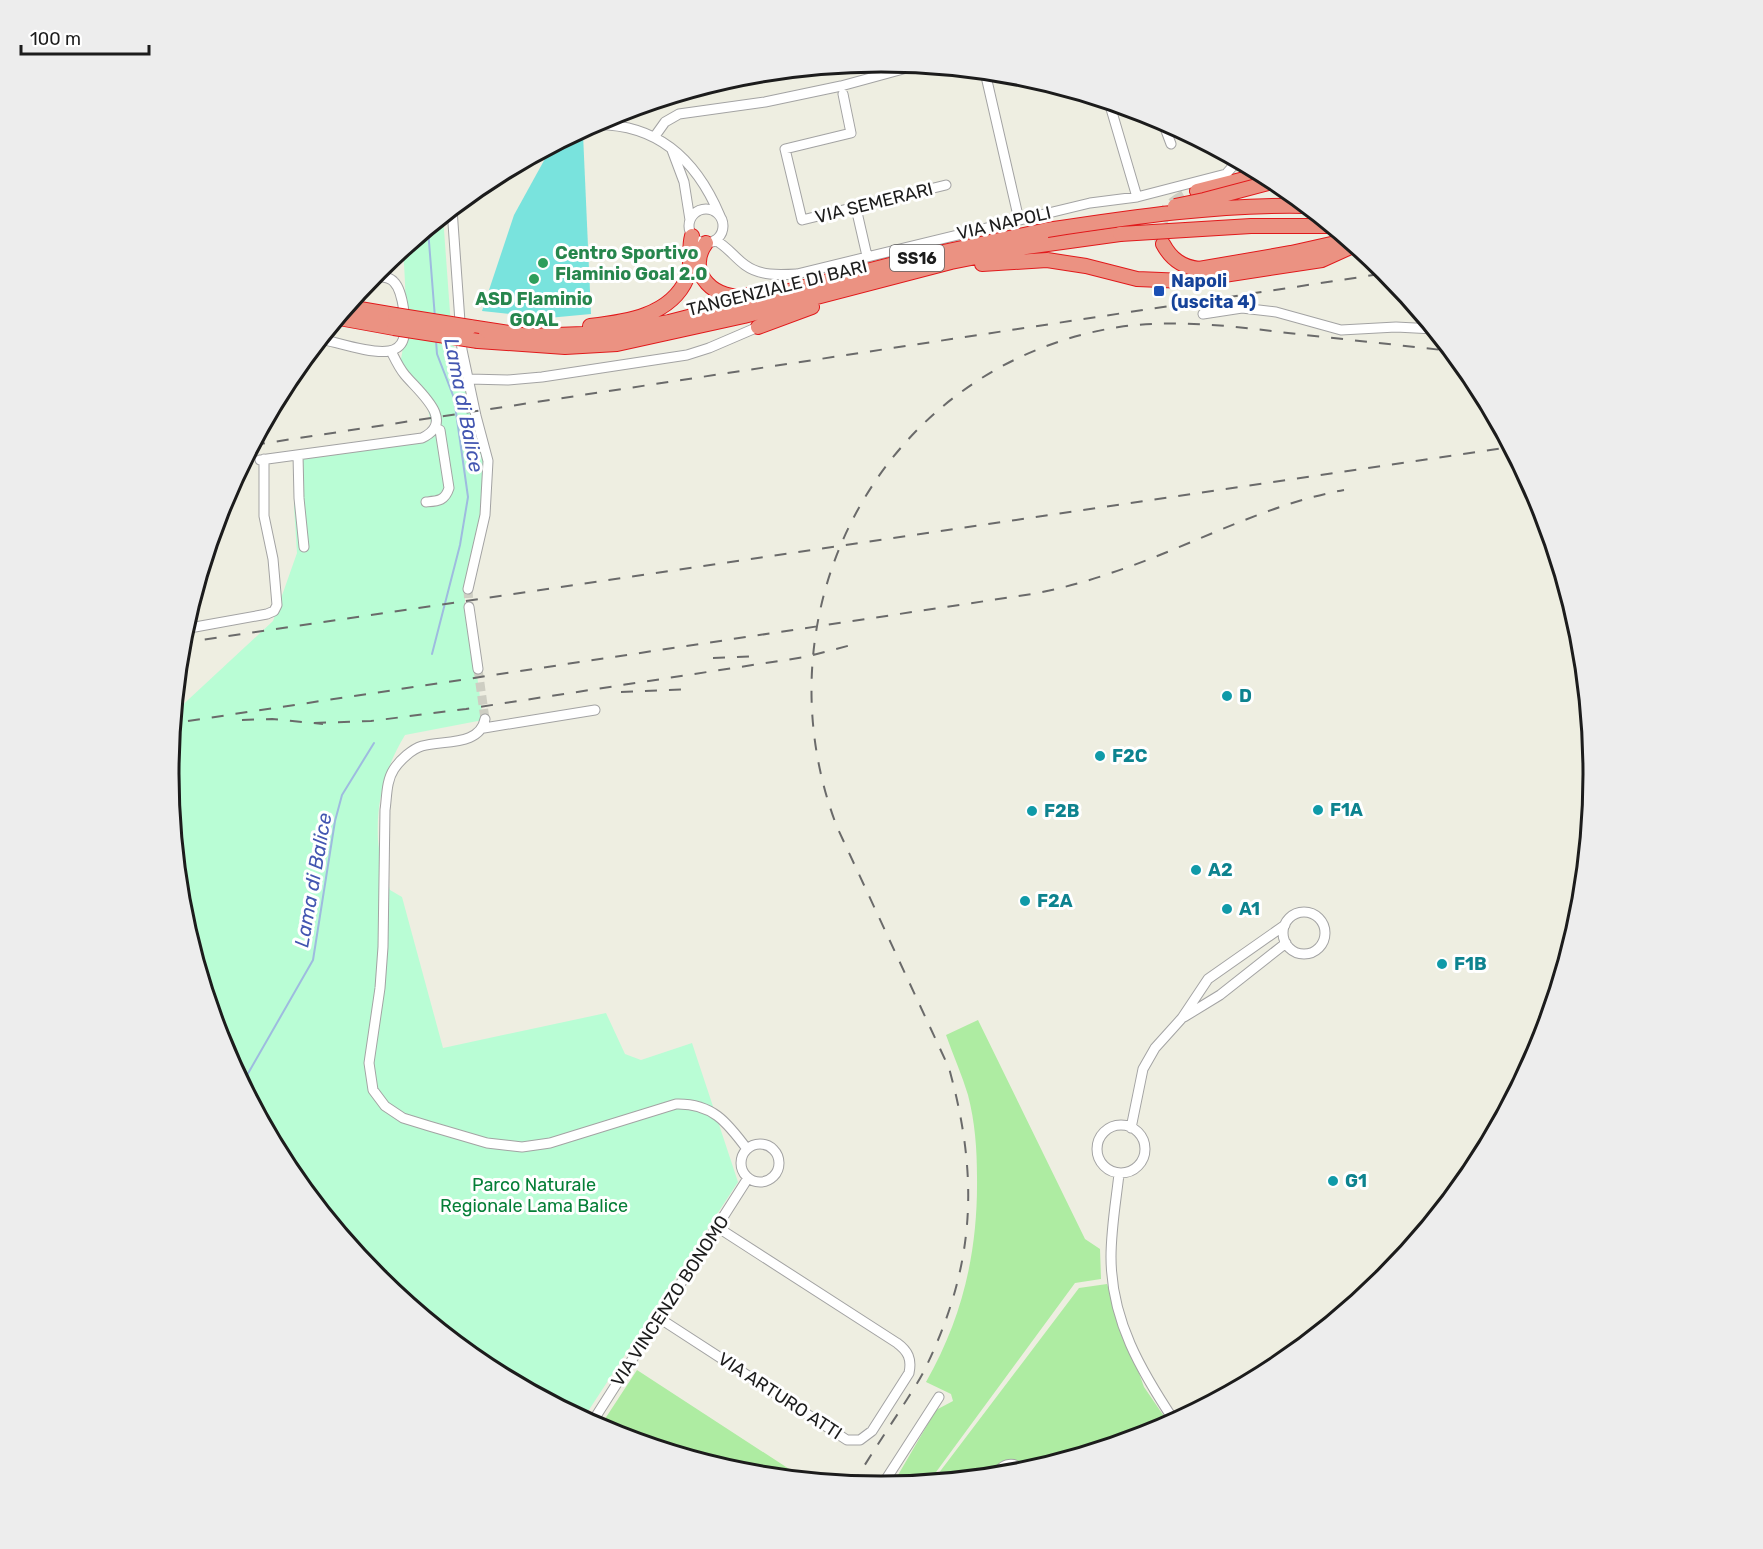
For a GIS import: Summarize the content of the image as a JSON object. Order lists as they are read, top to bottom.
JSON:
{
  "streets": {
    "highway": ["SS16", "TANGENZIALE DI BARI"],
    "street": [
      "VIA SEMERARI",
      "VIA NAPOLI",
      "VIA VINCENZO BONOMO",
      "VIA ARTURO ATTI"
    ]
  },
  "crossings": [
    ["VIA VINCENZO BONOMO", "VIA ARTURO ATTI"]
  ],
  "water": ["Lama di Balice"],
  "parks": ["Parco Naturale Regionale Lama Balice"],
  "places": {
    "other": [
      "Centro Sportivo Flaminio Goal 2.0",
      "ASD Flaminio GOAL",
      "D",
      "F2C",
      "F1A",
      "F2B",
      "A2",
      "F2A",
      "A1",
      "F1B",
      "G1"
    ],
    "transit": ["Napoli (uscita 4)"]
  },
  "scale_bar": "100 m"
}
